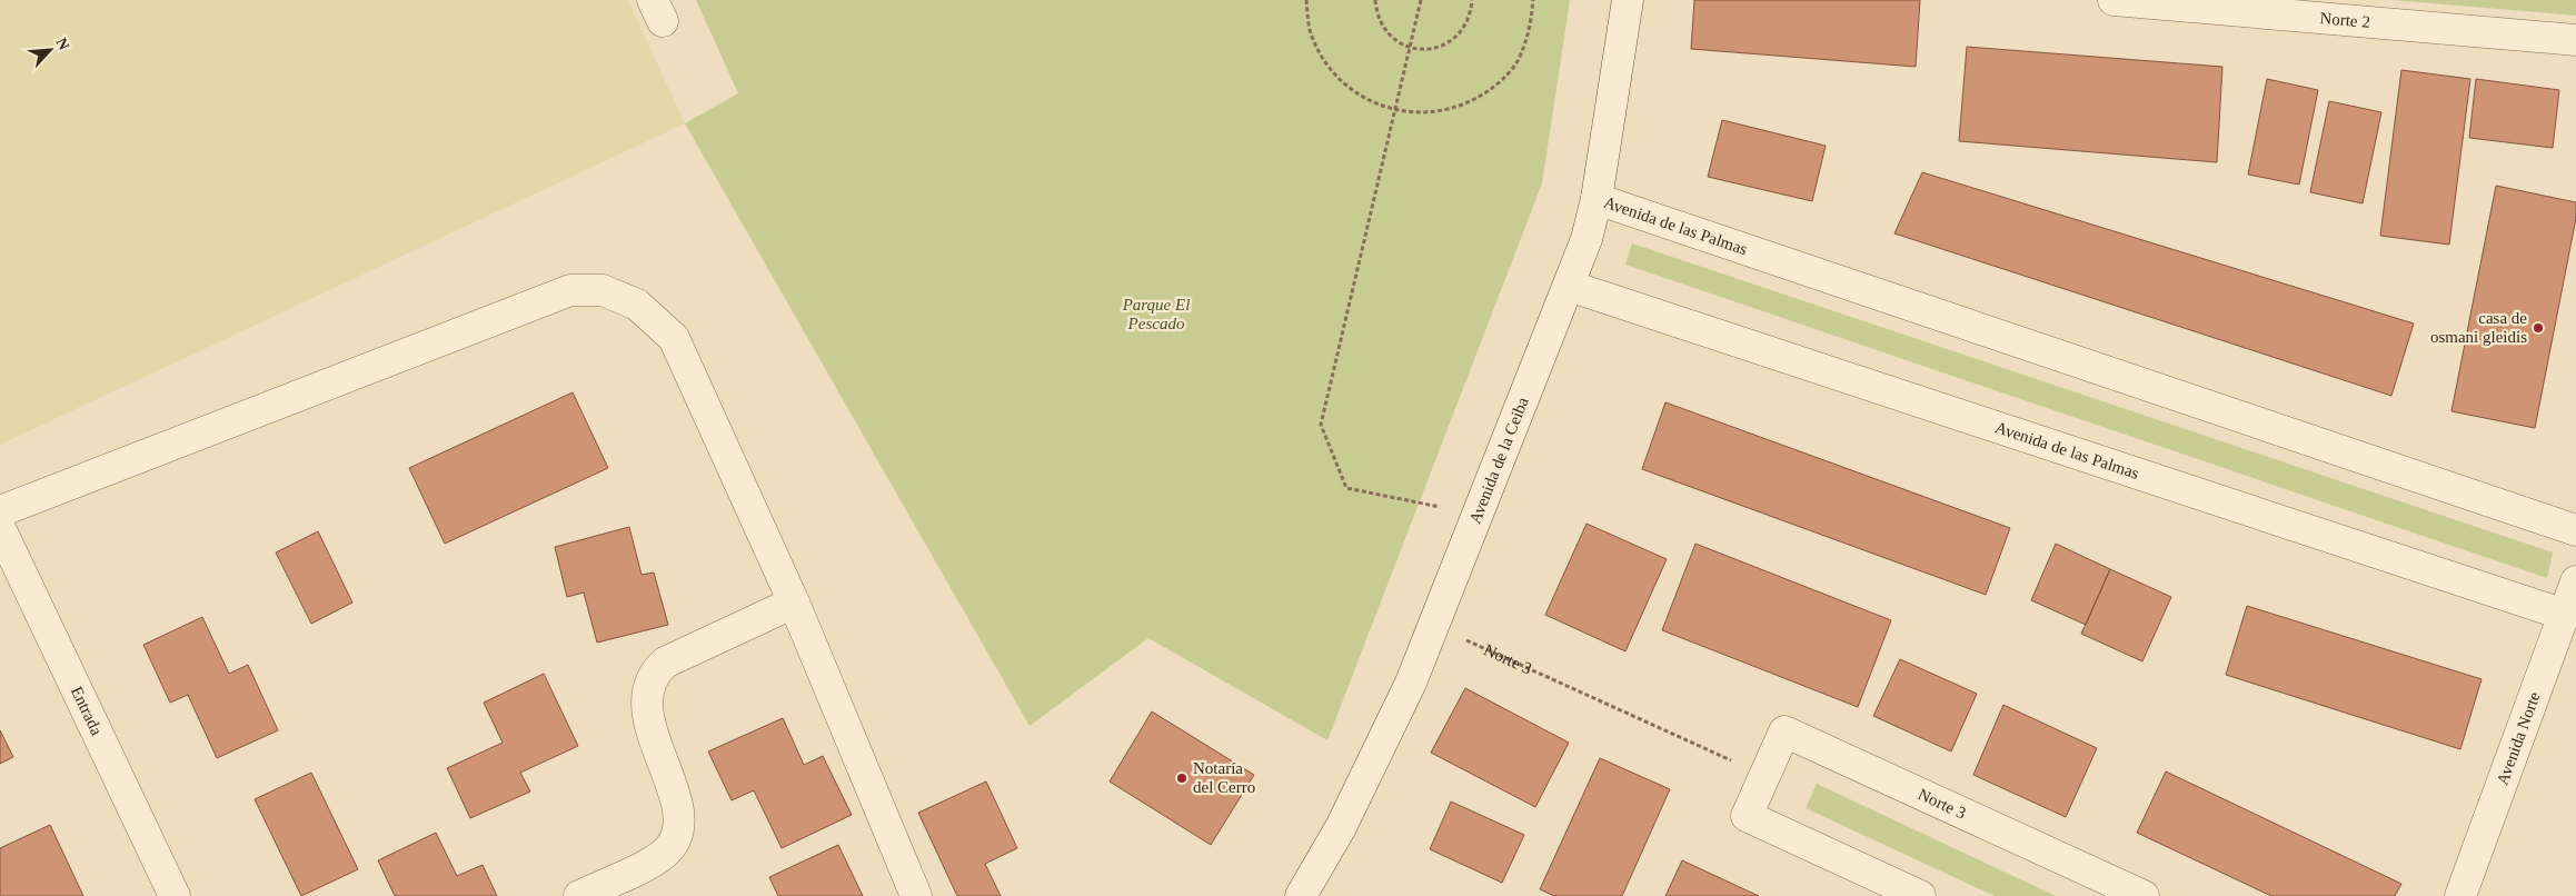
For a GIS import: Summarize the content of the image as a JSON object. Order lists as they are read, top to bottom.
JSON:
{
  "streets": {
    "street": [
      "Norte 2",
      "Avenida de las Palmas",
      "Avenida de la Ceiba",
      "Norte 3",
      "Entrada",
      "Avenida Norte"
    ]
  },
  "crossings": [
    ["Avenida de las Palmas", "Avenida de la Ceiba"],
    ["Avenida de las Palmas", "Avenida Norte"],
    ["Avenida de la Ceiba", "Norte 3"]
  ],
  "parks": ["Parque El Pescado"],
  "places": ["casa de osmani gleidis", "Notaría del Cerro"],
  "north": "top right"
}
